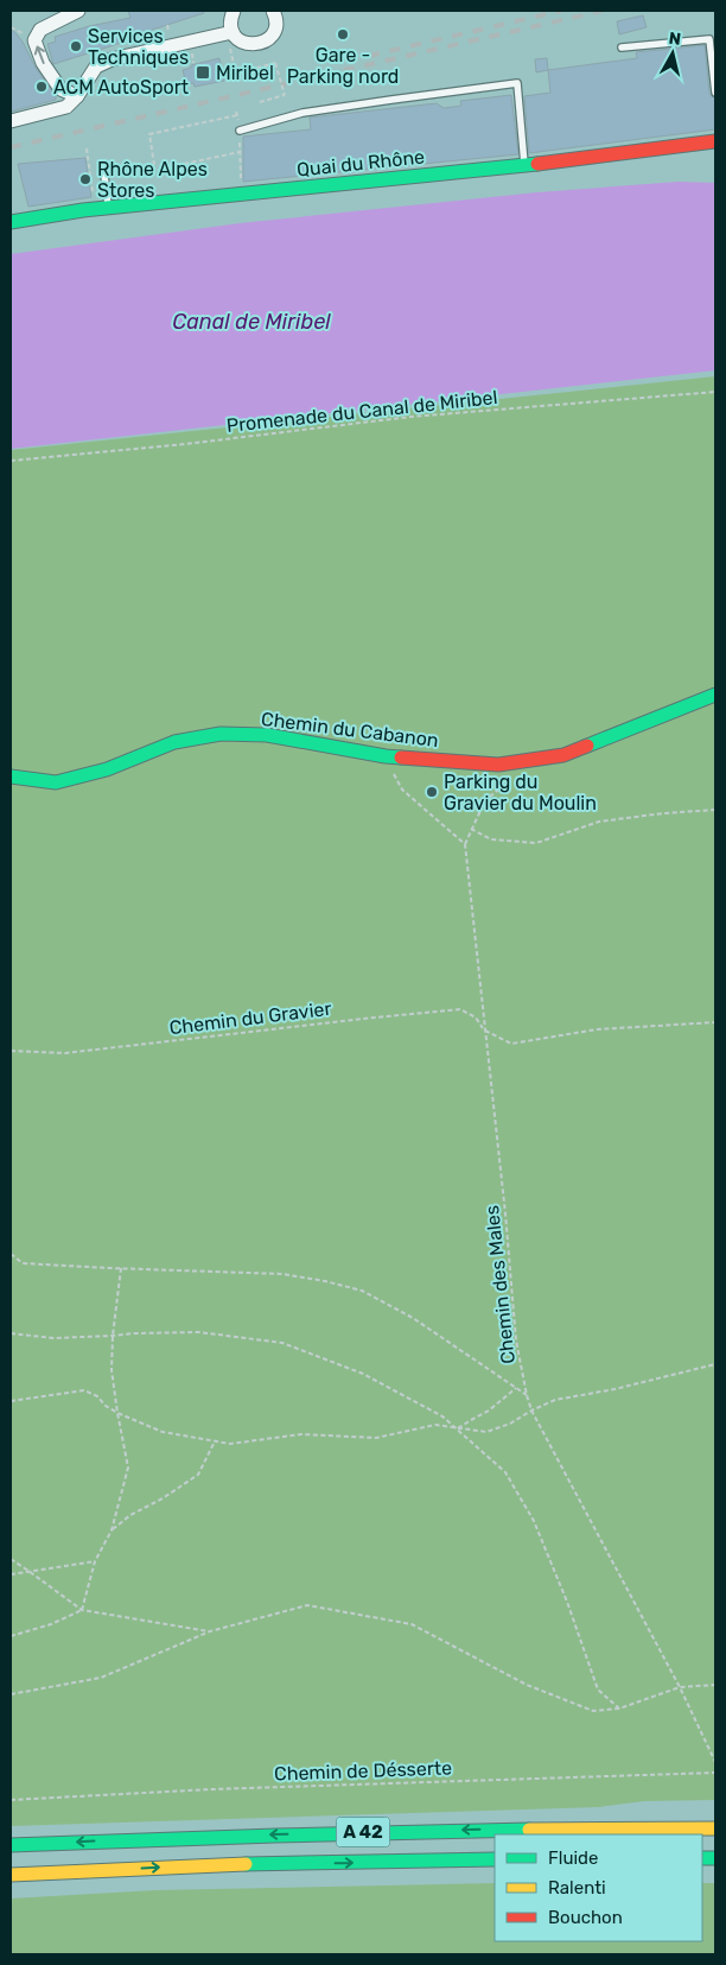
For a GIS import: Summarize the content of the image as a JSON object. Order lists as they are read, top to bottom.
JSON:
{
  "streets": {
    "main road": ["Quai du Rhône", "Chemin du Cabanon", "A 42"],
    "path": [
      "Promenade du Canal de Miribel",
      "Chemin du Gravier",
      "Chemin des Males",
      "Chemin de Désserte"
    ]
  },
  "crossings": [
    ["Chemin du Gravier", "Chemin des Males"]
  ],
  "water": ["Canal de Miribel"],
  "places": {
    "other": [
      "Gare - Parking nord",
      "Services Techniques",
      "ACM AutoSport",
      "Rhône Alpes Stores",
      "Parking du Gravier du Moulin"
    ],
    "transit": ["Miribel"]
  },
  "legend": ["Fluide", "Ralenti", "Bouchon"],
  "north": "top"
}
